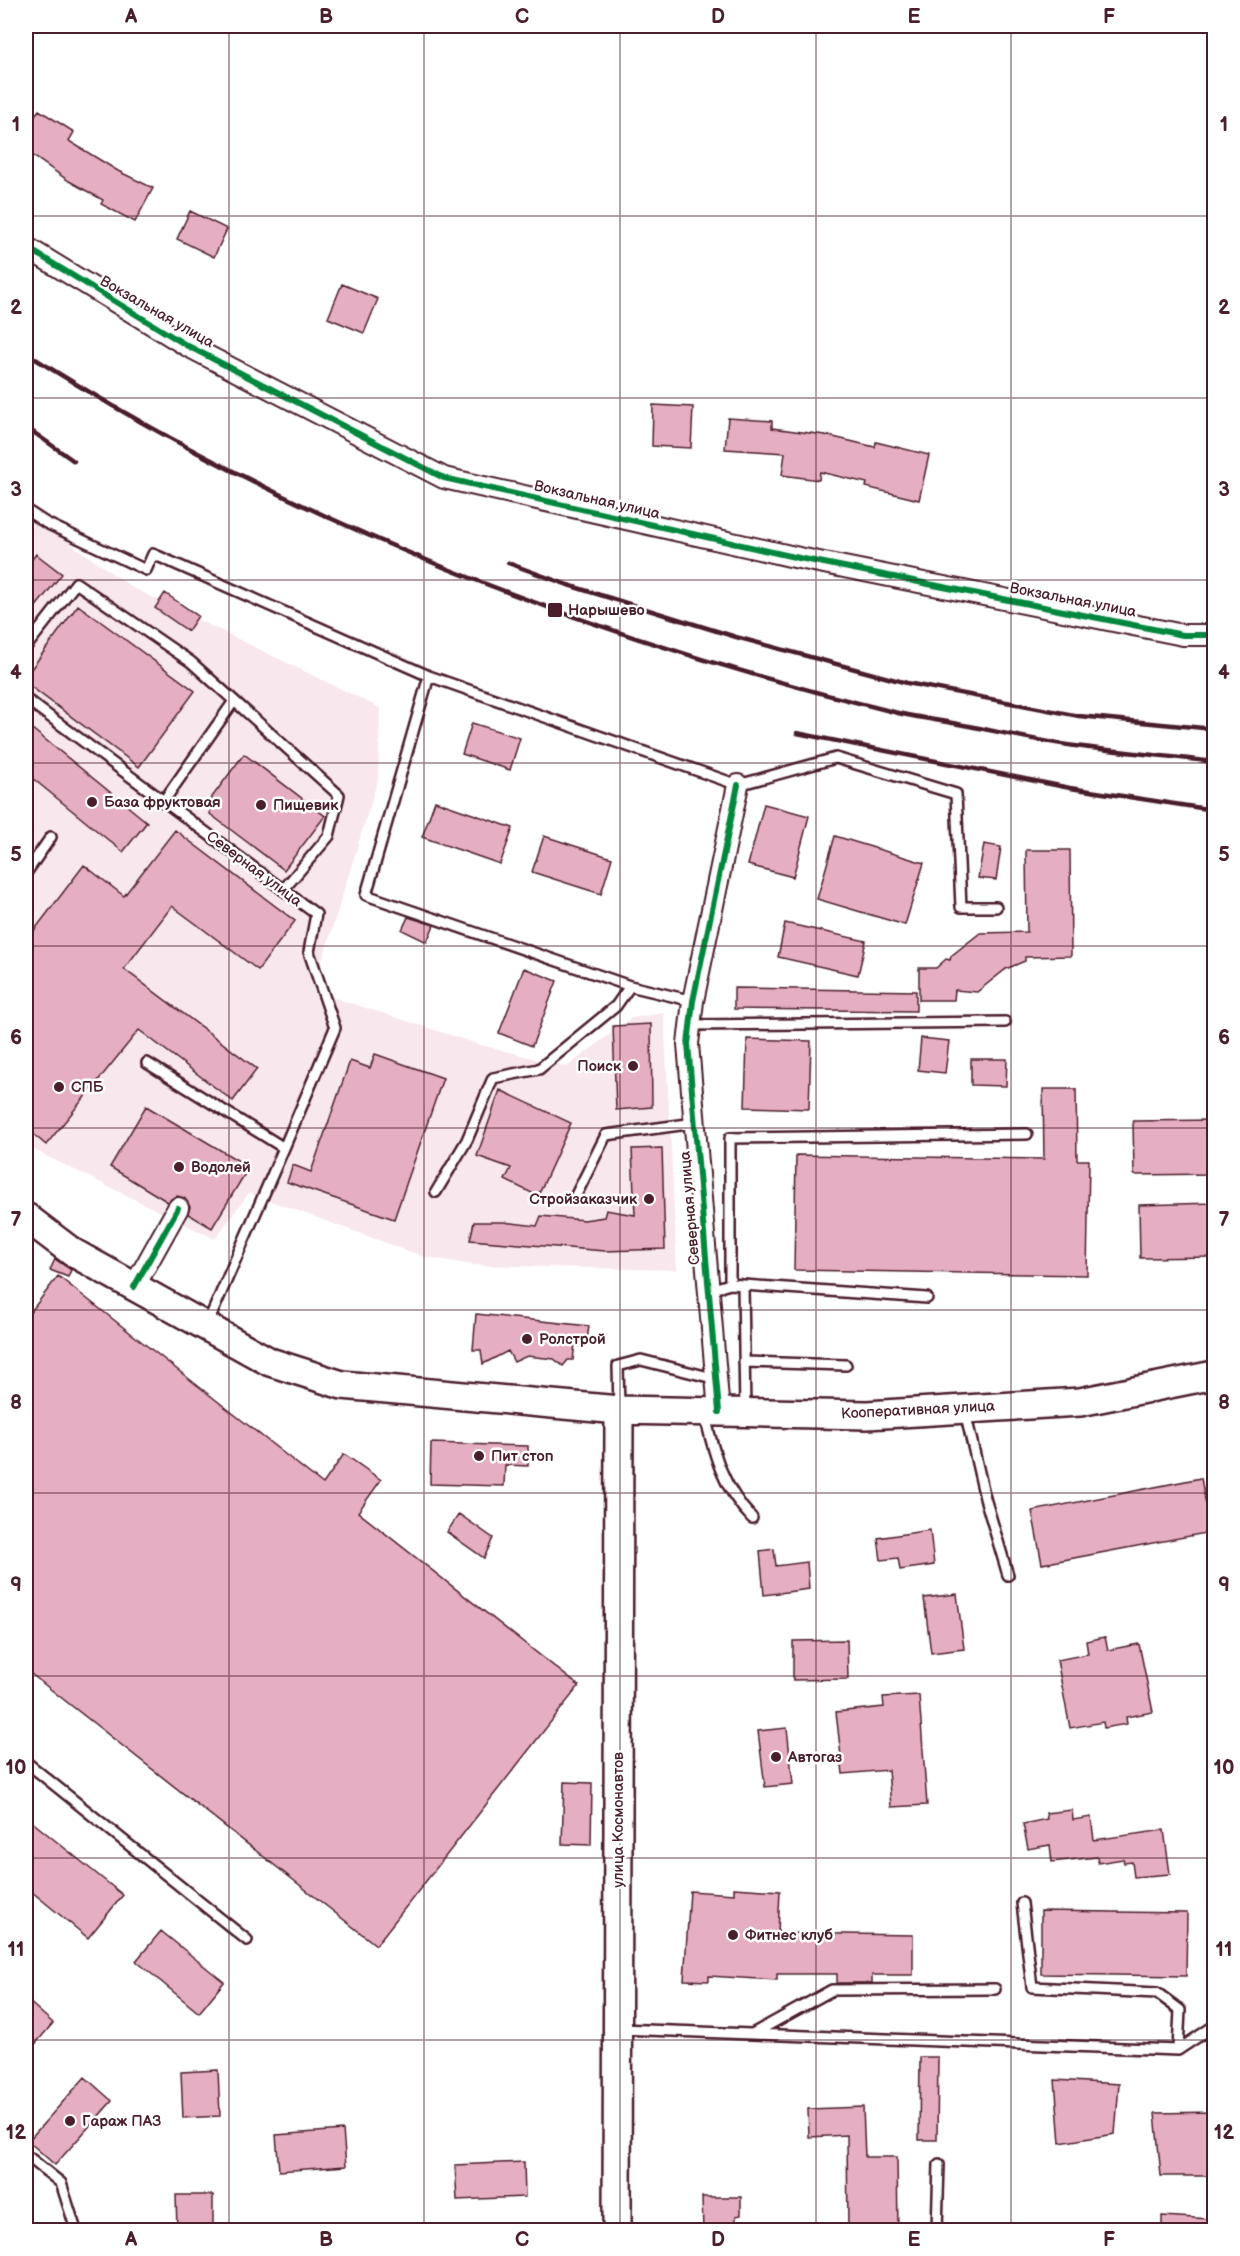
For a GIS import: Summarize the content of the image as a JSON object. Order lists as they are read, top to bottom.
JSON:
{
  "streets": {
    "main road": ["Кооперативная улица", "улица Космонавтов"],
    "street": ["Вокзальная улица", "Северная улица"]
  },
  "crossings": [
    ["Северная улица", "Кооперативная улица"],
    ["Кооперативная улица", "улица Космонавтов"]
  ],
  "places": {
    "transit": ["Нарышево"],
    "other": [
      "База фруктовая",
      "Пищевик",
      "Поиск",
      "СПБ",
      "Водолей",
      "Стройзаказчик",
      "Ролстрой",
      "Пит стоп",
      "Автогаз",
      "Фитнес клуб",
      "Гараж ПАЗ"
    ]
  },
  "grid": {
    "columns": [
      "A",
      "B",
      "C",
      "D",
      "E",
      "F"
    ],
    "rows": [
      "1",
      "2",
      "3",
      "4",
      "5",
      "6",
      "7",
      "8",
      "9",
      "10",
      "11",
      "12"
    ]
  }
}
